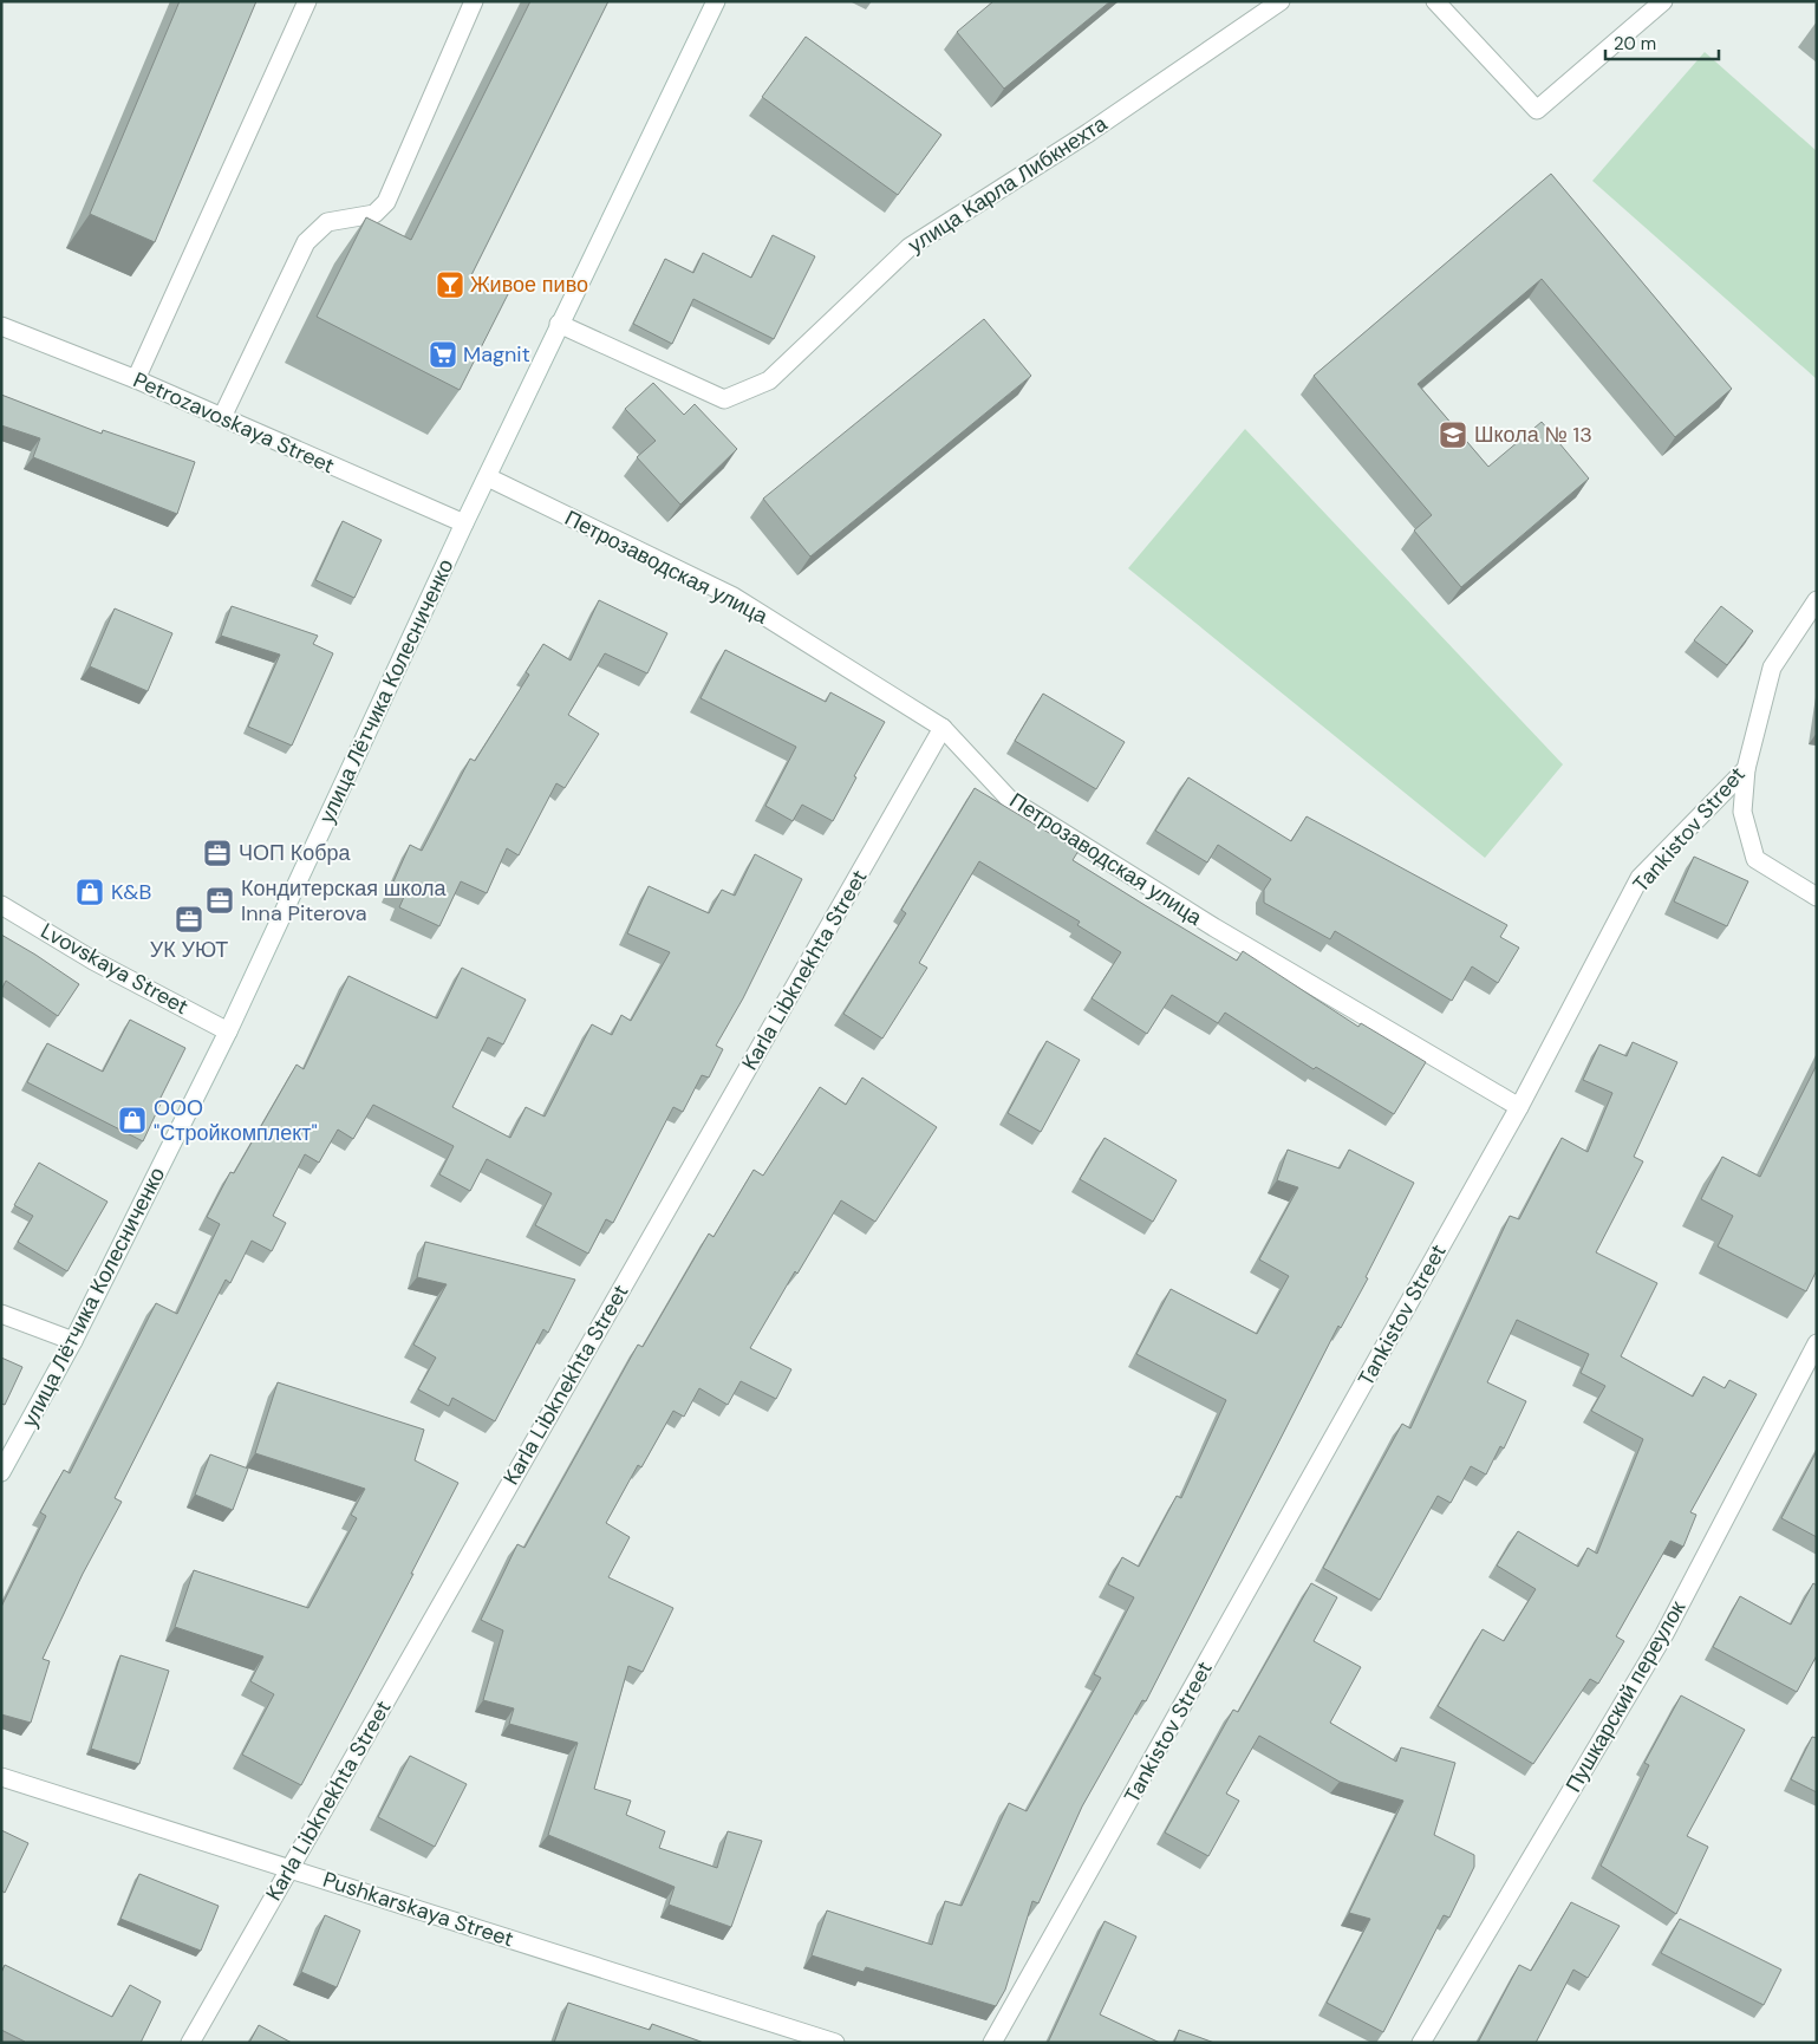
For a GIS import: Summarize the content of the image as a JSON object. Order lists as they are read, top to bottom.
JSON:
{
  "streets": {
    "street": [
      "улица Карла Либкнехта",
      "Petrozavoskaya Street",
      "Петрозаводская улица",
      "улица Лётчика Колесниченко",
      "Tankistov Street",
      "Lvovskaya Street",
      "Karla Libknekhta Street",
      "Пушкарский переулок",
      "Pushkarskaya Street"
    ]
  },
  "crossings": [
    ["улица Карла Либкнехта", "улица Лётчика Колесниченко"],
    ["Petrozavoskaya Street", "улица Лётчика Колесниченко"],
    ["Петрозаводская улица", "улица Лётчика Колесниченко"],
    ["Петрозаводская улица", "Tankistov Street"],
    ["Петрозаводская улица", "Karla Libknekhta Street"],
    ["улица Лётчика Колесниченко", "Lvovskaya Street"],
    ["Karla Libknekhta Street", "Pushkarskaya Street"]
  ],
  "places": {
    "bar": ["Живое пиво"],
    "supermarket": ["Magnit"],
    "school or university": ["Школа № 13"],
    "office": ["ЧОП Кобра", "Кондитерская школа Inna Piterova", "УК УЮТ"],
    "shop": ["K&B", "ООО \"Стройкомплект\""]
  },
  "scale_bar": "20 m"
}
